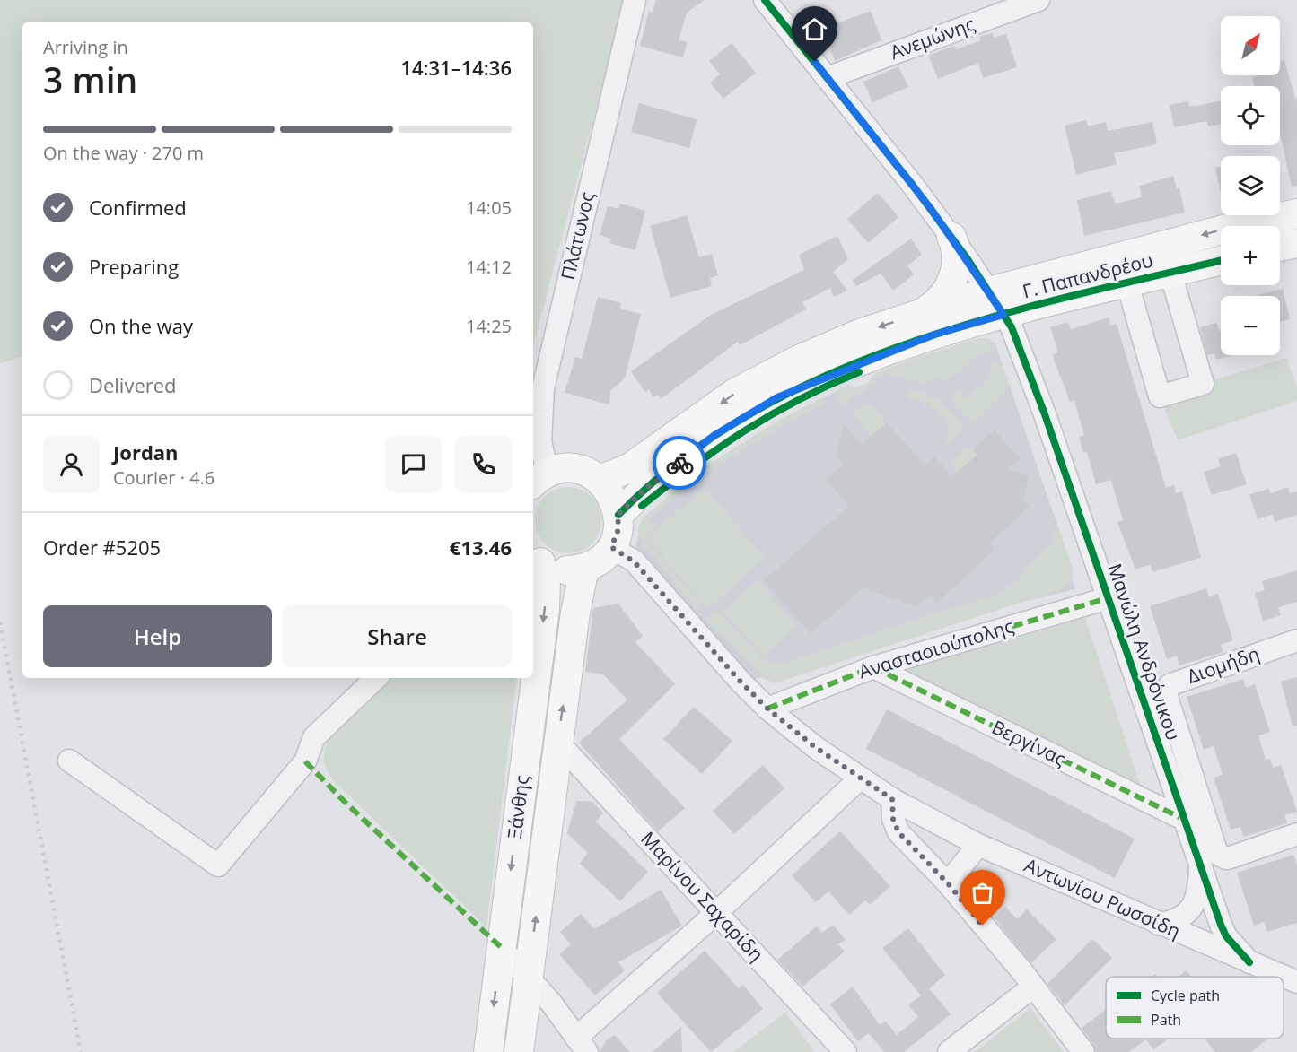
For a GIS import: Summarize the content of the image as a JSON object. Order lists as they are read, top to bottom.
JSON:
{
  "streets": {
    "main road": ["Γ. Παπανδρέου", "Ξάνθης"],
    "street": [
      "Ανεμώνης",
      "Πλάτωνος",
      "Αναστασιούπολης",
      "Μανώλη Ανδρόνικου",
      "Διομήδη",
      "Βεργίνας",
      "Μαρίνου Σαχαρίδη",
      "Αντωνίου Ρωσσίδη"
    ]
  },
  "crossings": [
    ["Ανεμώνης", "Μανώλη Ανδρόνικου"],
    ["Γ. Παπανδρέου", "Μανώλη Ανδρόνικου"],
    ["Αναστασιούπολης", "Μανώλη Ανδρόνικου"],
    ["Αναστασιούπολης", "Βεργίνας"],
    ["Αναστασιούπολης", "Αντωνίου Ρωσσίδη"],
    ["Μανώλη Ανδρόνικου", "Διομήδη"],
    ["Μανώλη Ανδρόνικου", "Βεργίνας"],
    ["Μανώλη Ανδρόνικου", "Αντωνίου Ρωσσίδη"],
    ["Ξάνθης", "Μαρίνου Σαχαρίδη"]
  ],
  "legend": ["Cycle path", "Path"],
  "north": "top right",
  "page": {
    "map_buttons": ["+", "−"],
    "heading": ["3 min", "Arriving in", "14:31–14:36"],
    "panel": [
      "Jordan",
      "Courier · 4.6",
      "Order #5205",
      "€13.46"
    ],
    "bar": "On the way · 270 m",
    "list": [
      ["Confirmed", "14:05"],
      ["Preparing", "14:12"],
      ["On the way", "14:25"],
      "Delivered"
    ],
    "buttons": ["Help", "Share"]
  }
}
